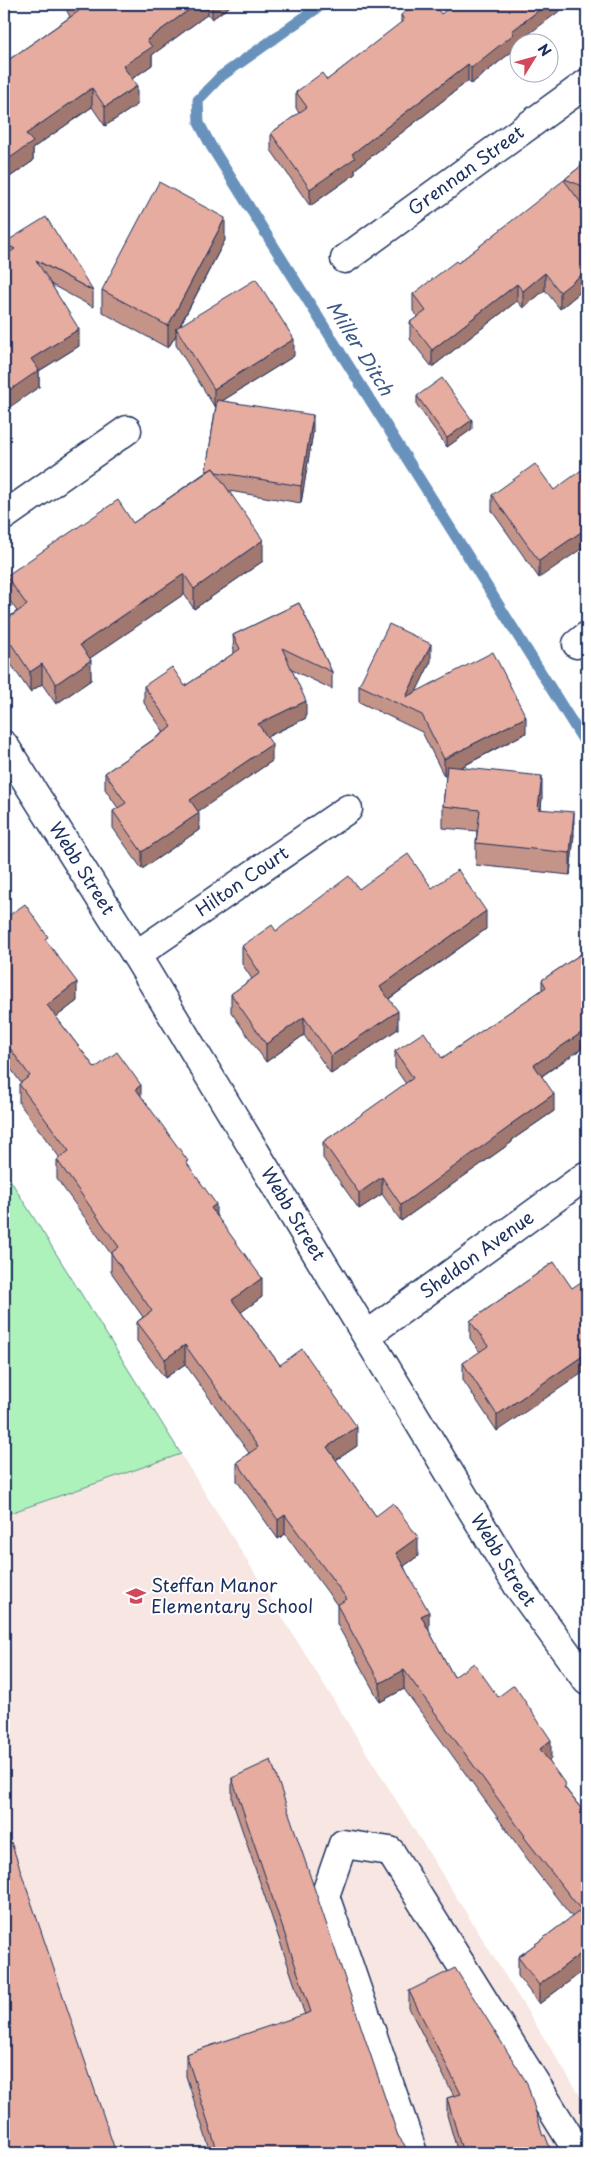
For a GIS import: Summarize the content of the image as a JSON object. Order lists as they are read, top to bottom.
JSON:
{
  "streets": {
    "street": [
      "Grennan Street",
      "Webb Street",
      "Hilton Court",
      "Sheldon Avenue"
    ]
  },
  "crossings": [
    ["Webb Street", "Hilton Court"],
    ["Webb Street", "Sheldon Avenue"]
  ],
  "water": ["Miller Ditch"],
  "places": {
    "school or university": ["Steffan Manor Elementary School"]
  },
  "north": "top right"
}
